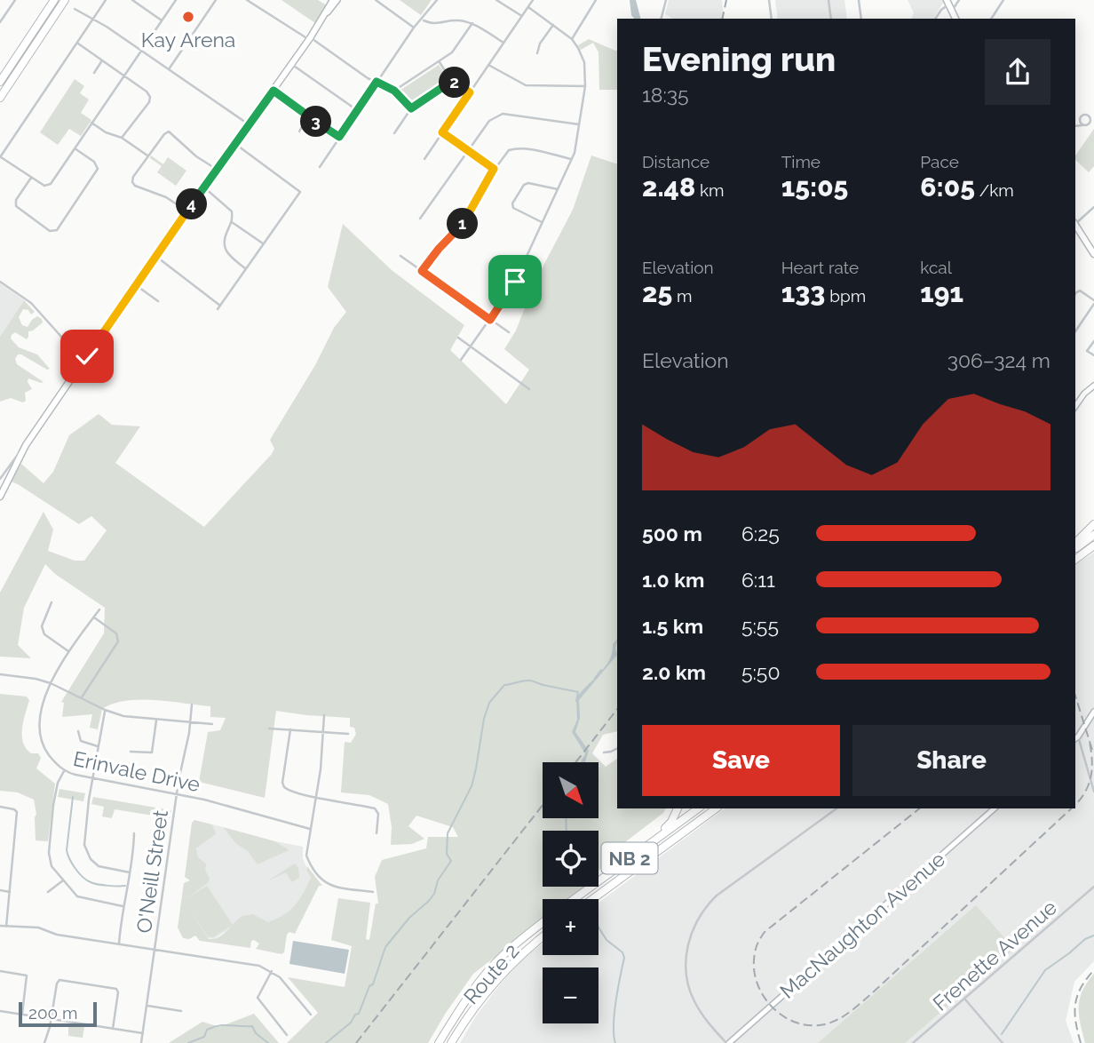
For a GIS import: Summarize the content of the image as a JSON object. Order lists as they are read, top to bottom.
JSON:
{
  "streets": {
    "highway": ["NB 2", "Route 2"],
    "street": [
      "Erinvale Drive",
      "O'Neill Street",
      "MacNaughton Avenue",
      "Frenette Avenue"
    ]
  },
  "crossings": [
    ["Erinvale Drive", "O'Neill Street"]
  ],
  "places": ["Kay Arena"],
  "scale_bar": "200 m",
  "north": "bottom right",
  "page": {
    "heading": ["Evening run", "18:35"],
    "pins": [
      "2",
      "3",
      "4",
      "1"
    ],
    "stats": [
      ["Distance", "2.48 km"],
      ["Time", "15:05"],
      ["Pace", "6:05 /km"],
      ["Elevation", "25 m"],
      ["Heart rate", "133 bpm"],
      ["kcal", "191"]
    ],
    "chart": ["Elevation", "306–324 m"],
    "list": [
      {
        "name": "500 m",
        "note": "6:25"
      },
      {
        "name": "1.0 km",
        "note": "6:11"
      },
      {
        "name": "1.5 km",
        "note": "5:55"
      },
      {
        "name": "2.0 km",
        "note": "5:50"
      }
    ],
    "buttons": ["Save", "Share"],
    "map_buttons": ["+", "−"],
    "scale": "200 m"
  }
}
